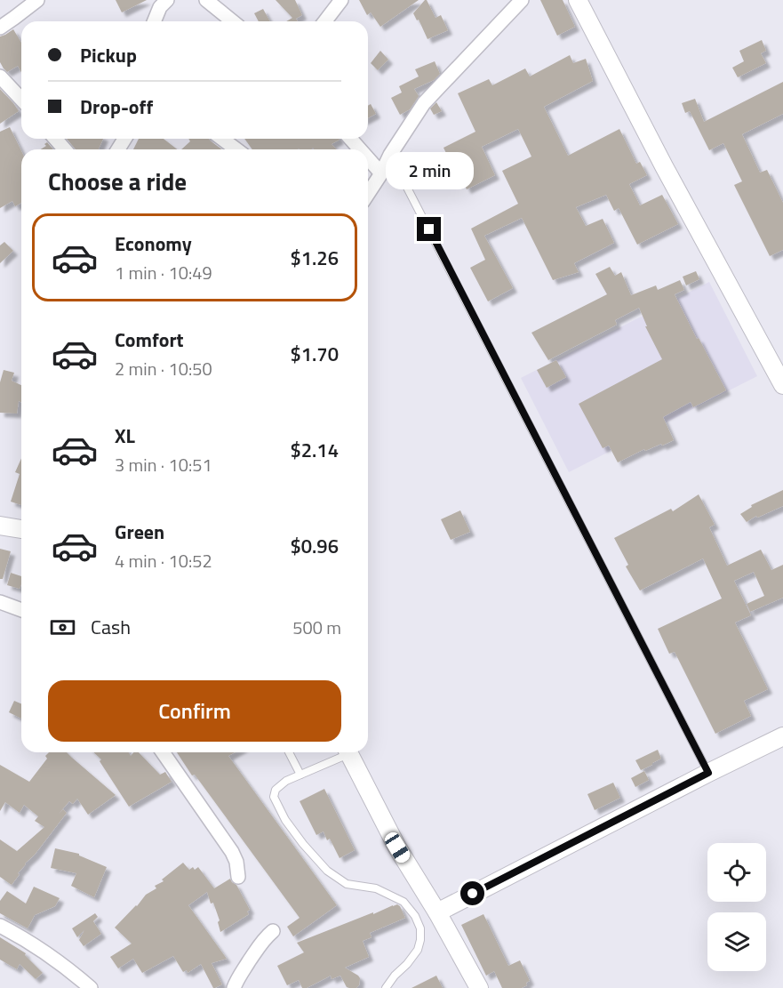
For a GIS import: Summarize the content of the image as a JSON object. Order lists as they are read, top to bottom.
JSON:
{
  "page": {
    "banner": ["Pickup", "Drop-off"],
    "heading": "Choose a ride",
    "bubble": "2 min",
    "list": [
      {
        "name": "Economy",
        "note": "1 min · 10:49",
        "value": "$1.26"
      },
      {
        "name": "Comfort",
        "note": "2 min · 10:50",
        "value": "$1.70"
      },
      {
        "name": "XL",
        "note": "3 min · 10:51",
        "value": "$2.14"
      },
      {
        "name": "Green",
        "note": "4 min · 10:52",
        "value": "$0.96"
      }
    ],
    "pay": ["Cash", "500 m"],
    "buttons": "Confirm"
  }
}
